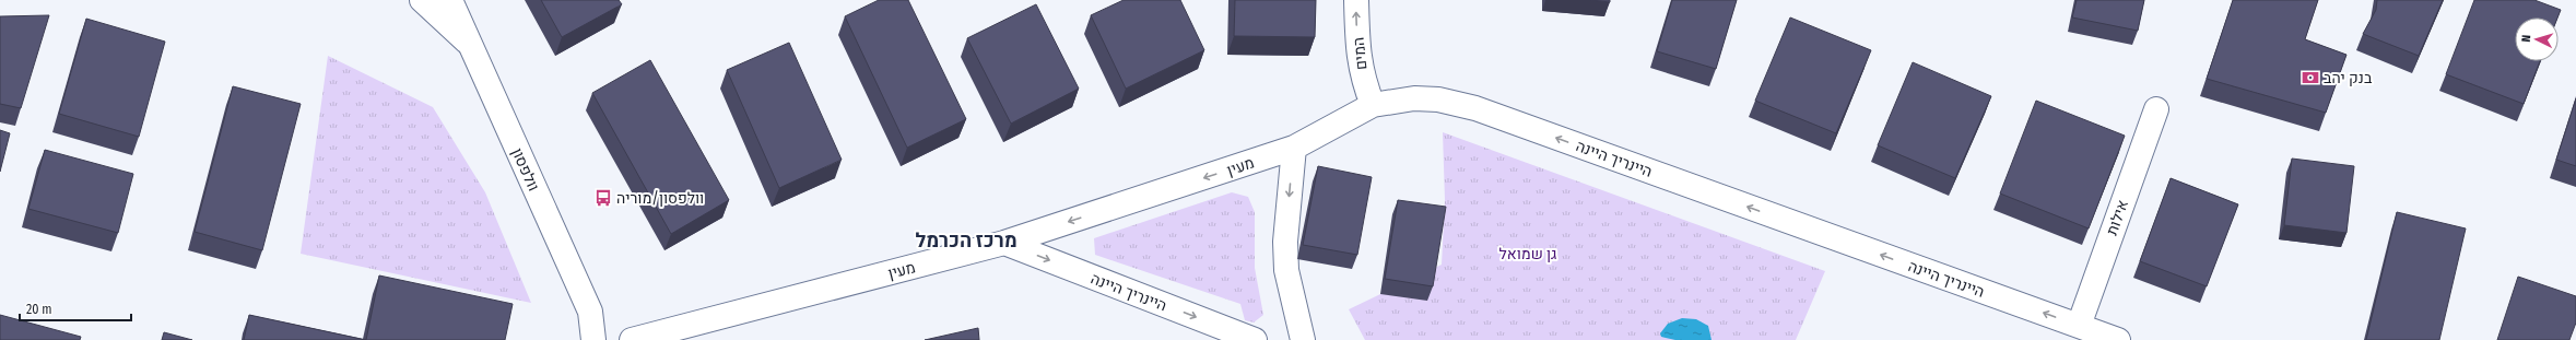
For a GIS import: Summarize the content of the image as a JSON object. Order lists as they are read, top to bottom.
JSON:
{
  "streets": {
    "street": [
      "המים",
      "היינריך היינה",
      "מעין",
      "וולפסון",
      "אילות"
    ]
  },
  "crossings": [
    ["המים", "היינריך היינה"],
    ["היינריך היינה", "מעין"],
    ["היינריך היינה", "אילות"]
  ],
  "one_way": ["המים", "מעין"],
  "districts": ["מרכז הכרמל"],
  "parks": ["גן שמואל"],
  "places": {
    "bank": ["בנק יהב"],
    "bus stop": ["וולפסון/מוריה"]
  },
  "scale_bar": "20 m",
  "north": "left"
}
